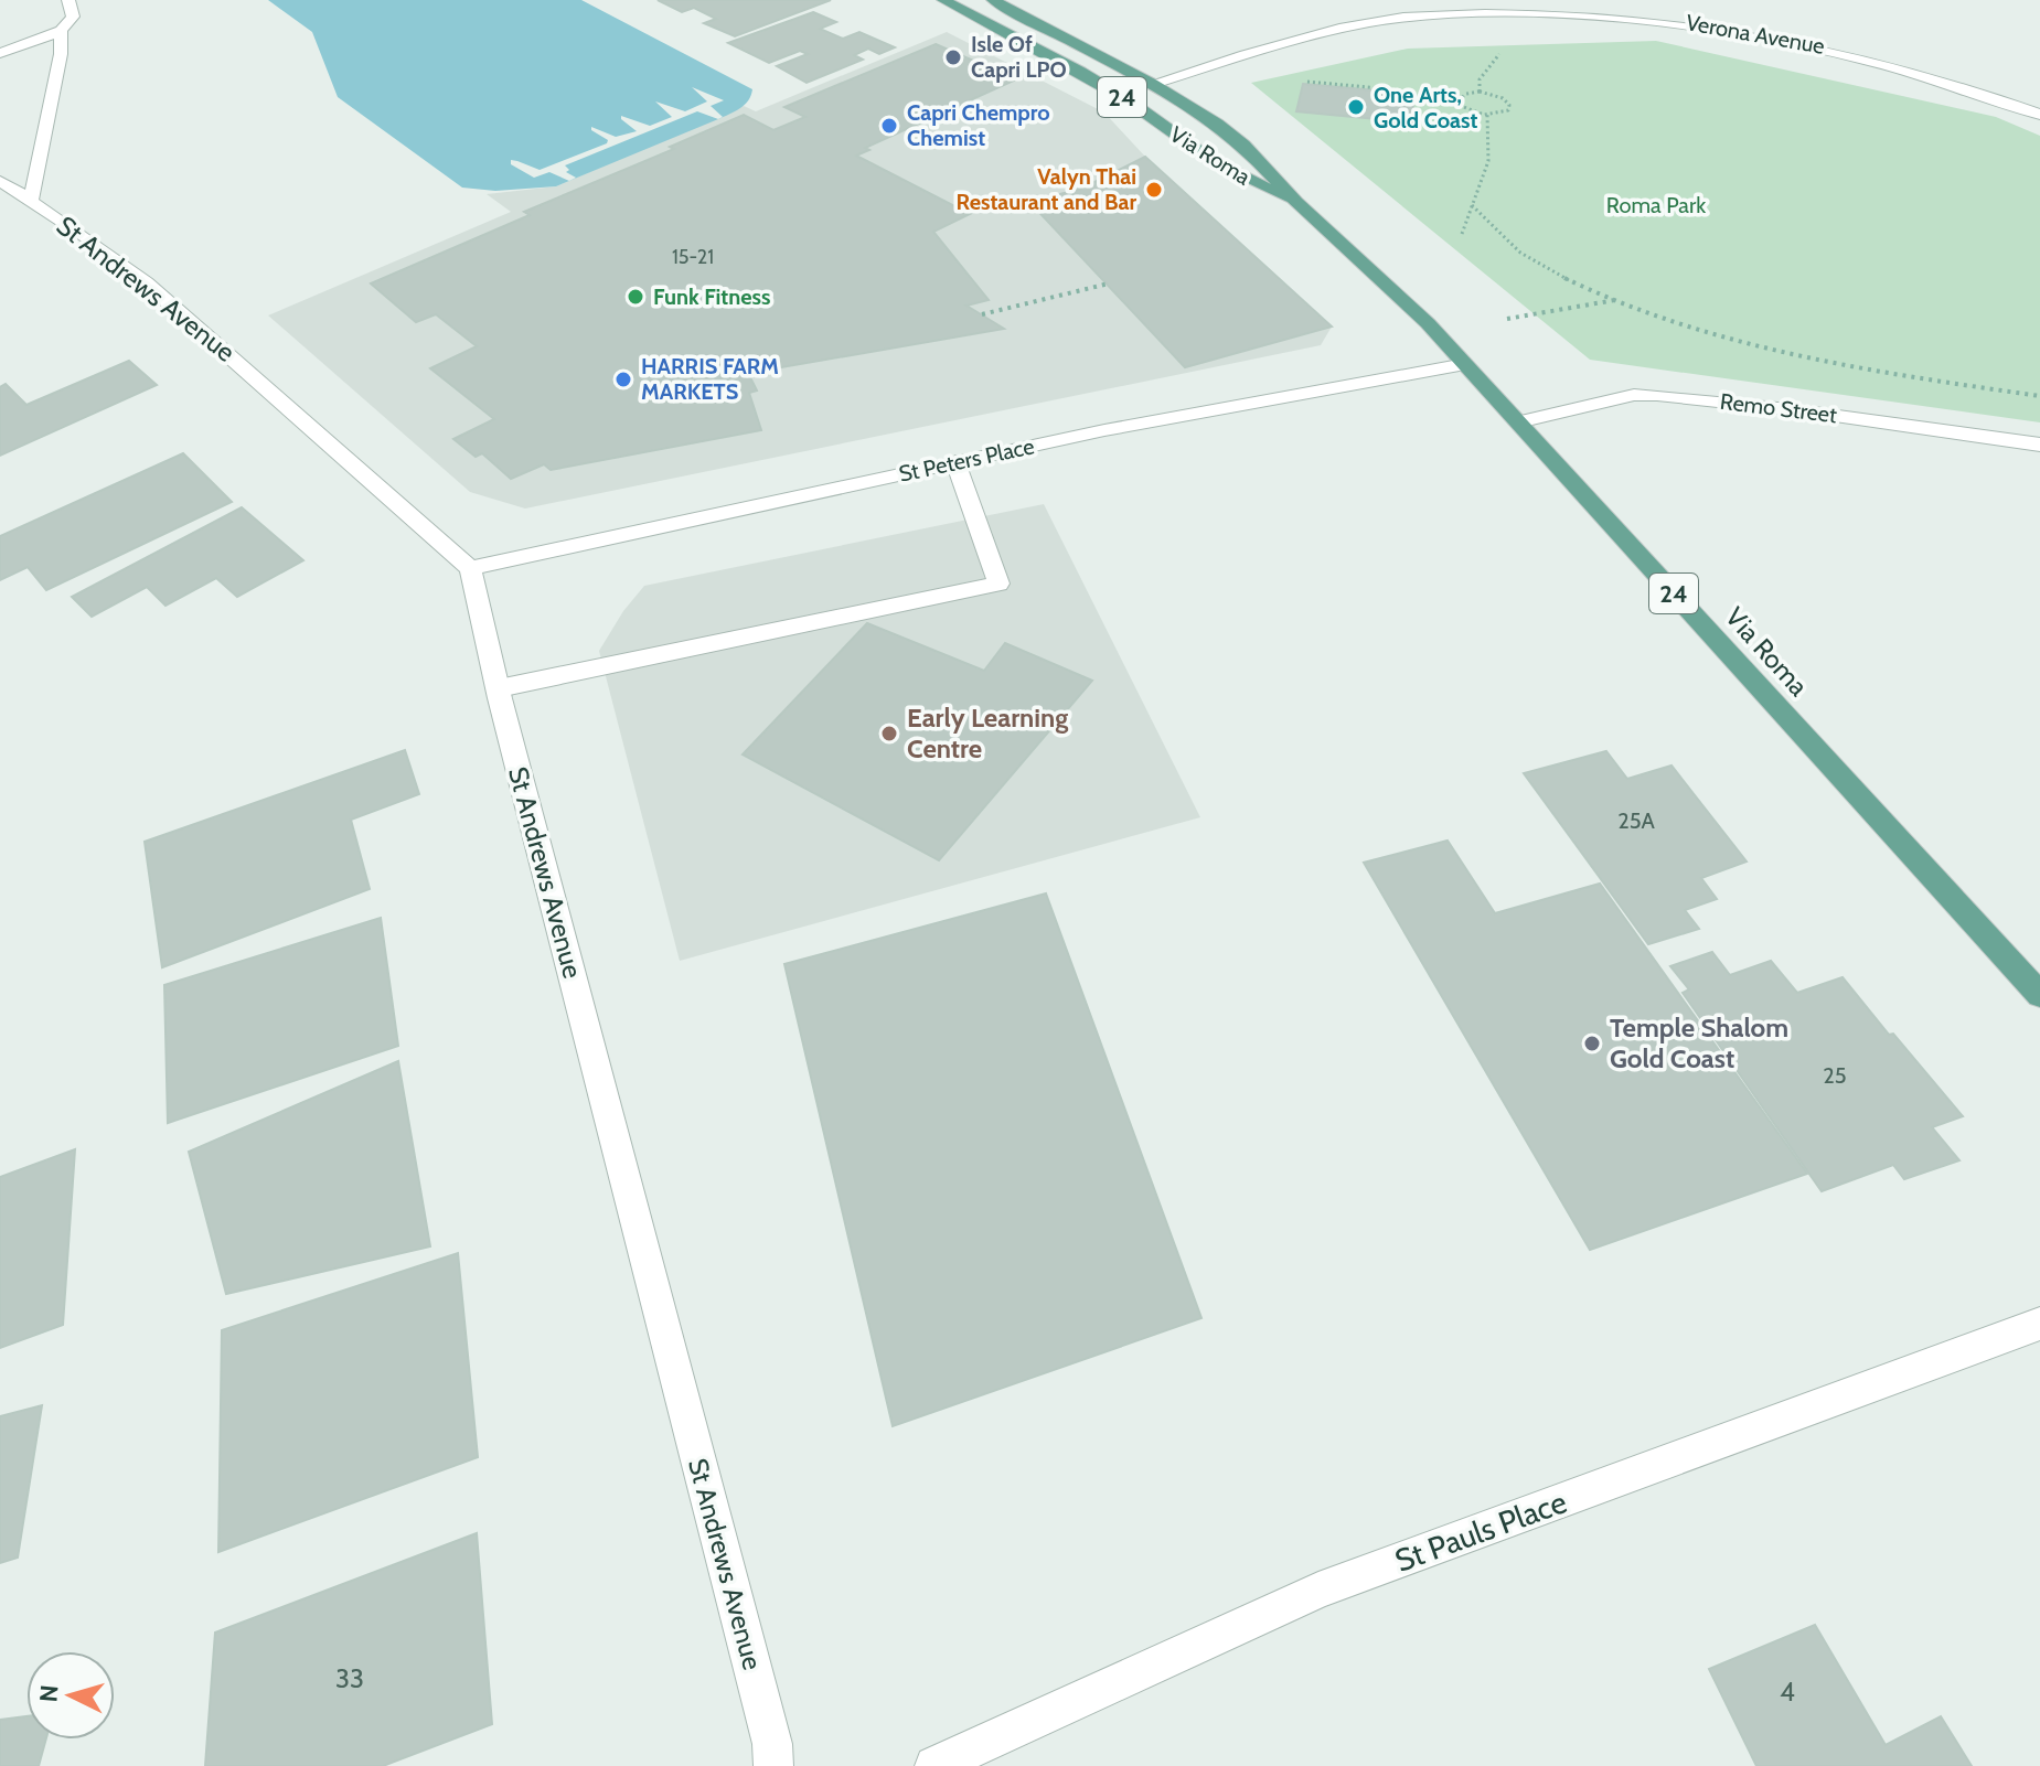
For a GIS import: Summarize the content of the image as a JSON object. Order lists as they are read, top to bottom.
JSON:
{
  "streets": {
    "main road": ["24", "Via Roma"],
    "street": [
      "Verona Avenue",
      "St Andrews Avenue",
      "Remo Street",
      "St Peters Place",
      "St Pauls Place"
    ]
  },
  "crossings": [
    ["Verona Avenue", "Via Roma"],
    ["Via Roma", "Remo Street"],
    ["Via Roma", "St Peters Place"],
    ["St Andrews Avenue", "St Peters Place"]
  ],
  "parks": ["Roma Park"],
  "places": [
    "Isle Of Capri LPO",
    "One Arts, Gold Coast",
    "Capri Chempro Chemist",
    "Valyn Thai Restaurant and Bar",
    "Funk Fitness",
    "HARRIS FARM MARKETS",
    "Early Learning Centre",
    "Temple Shalom Gold Coast"
  ],
  "house_numbers": [
    "15-21",
    "25A",
    "25",
    "33",
    "4"
  ],
  "north": "left"
}
